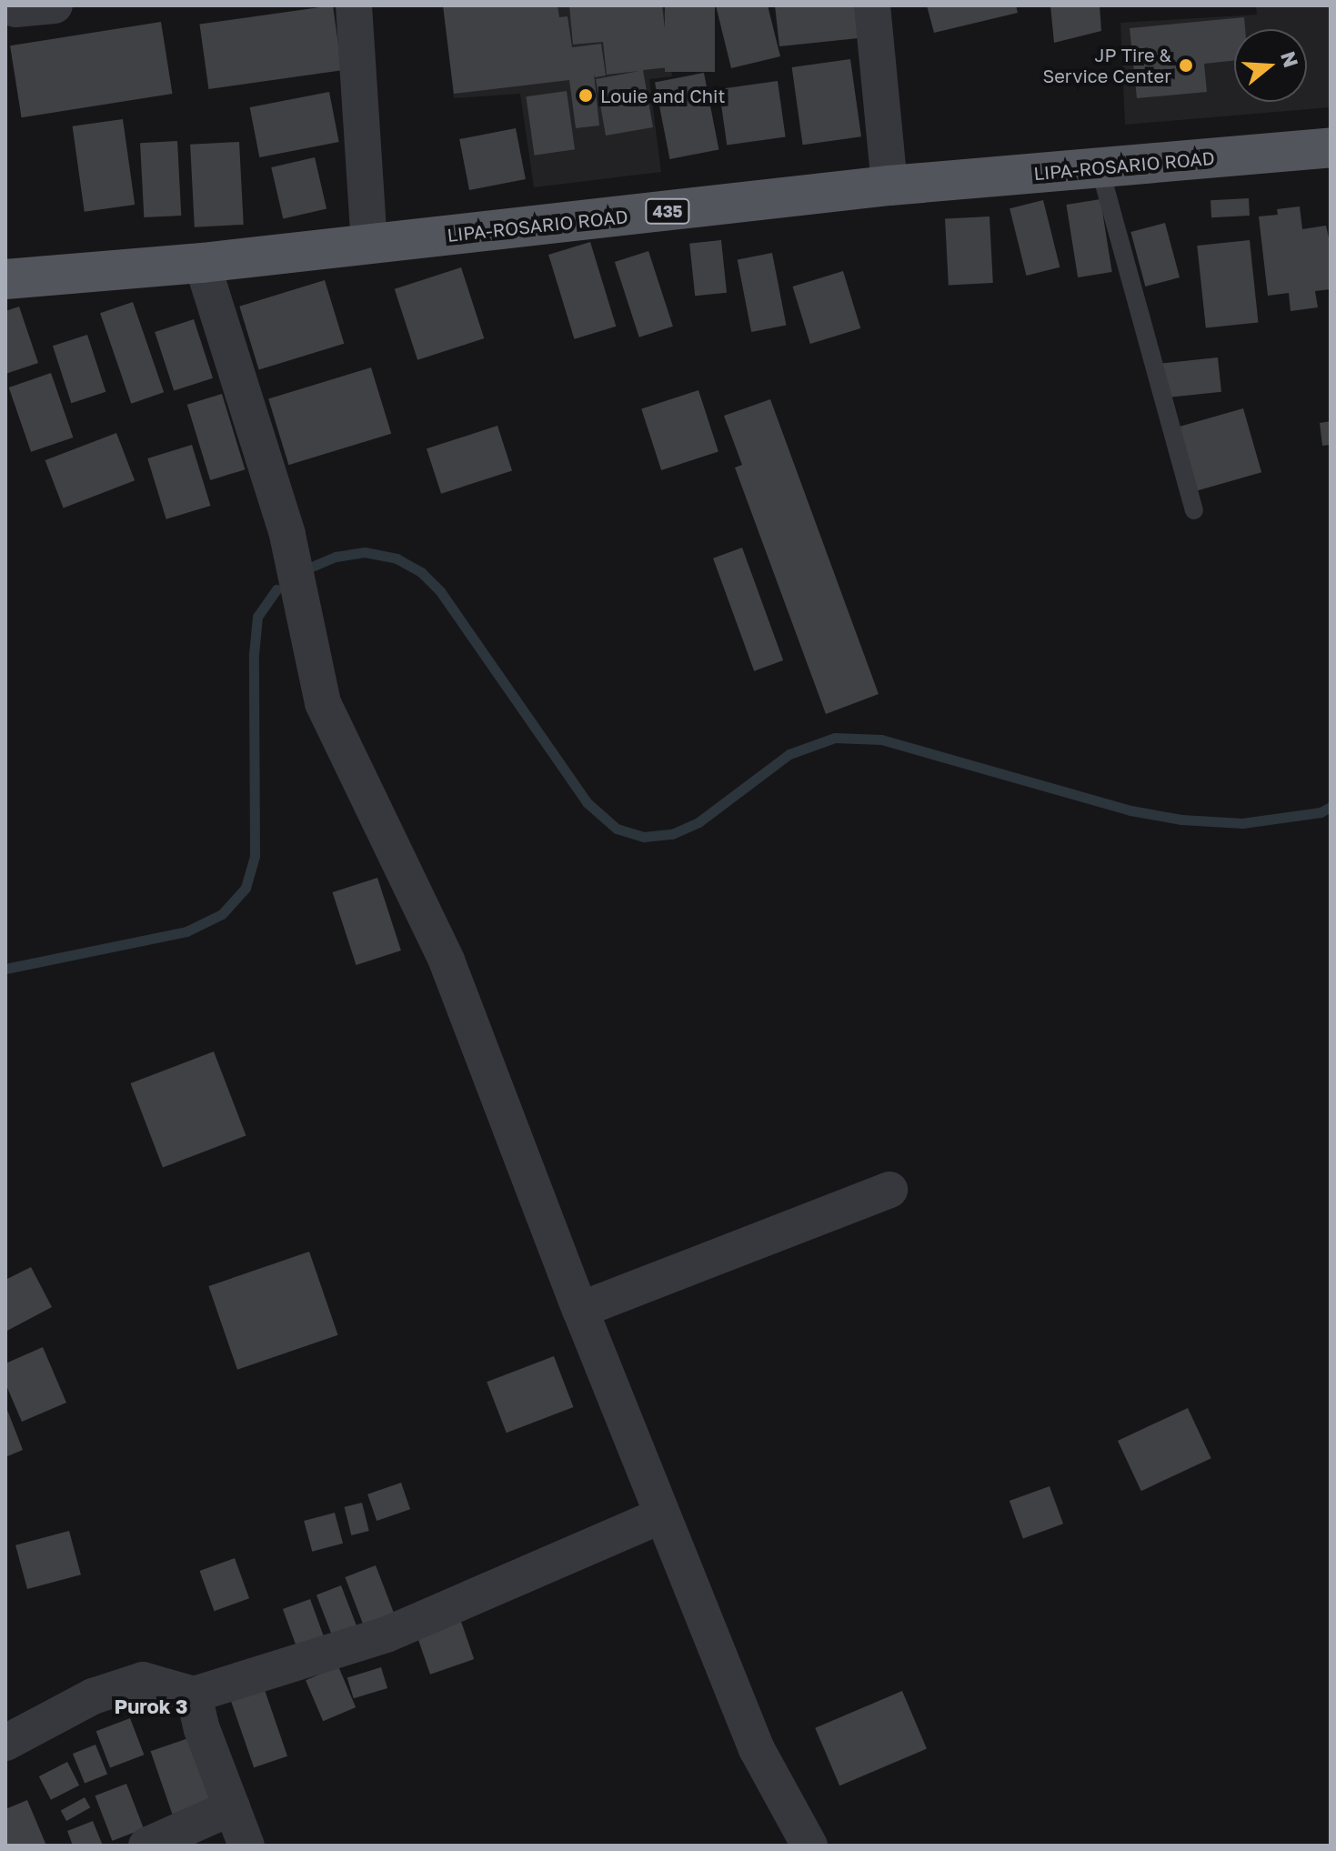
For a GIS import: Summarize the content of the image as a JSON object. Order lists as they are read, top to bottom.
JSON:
{
  "streets": {
    "main road": ["LIPA-ROSARIO ROAD", "435"]
  },
  "districts": ["Purok 3"],
  "places": ["JP Tire & Service Center", "Louie and Chit"],
  "north": "right"
}
